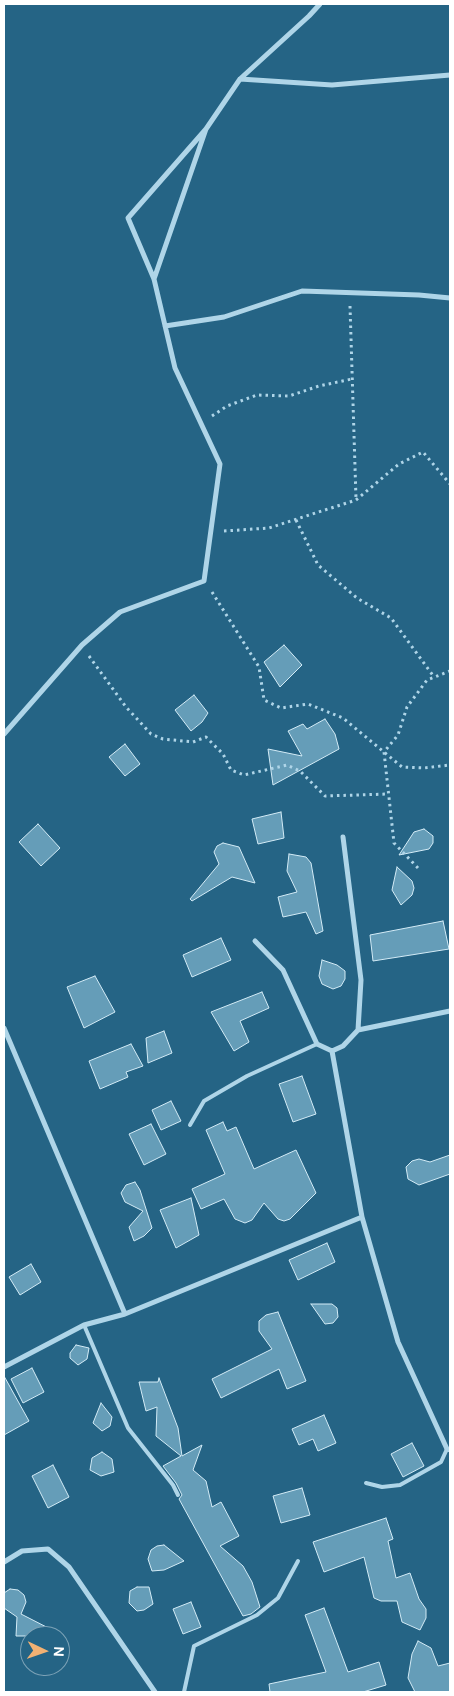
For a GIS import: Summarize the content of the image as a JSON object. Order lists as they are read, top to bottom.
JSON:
{
  "north": "right"
}
